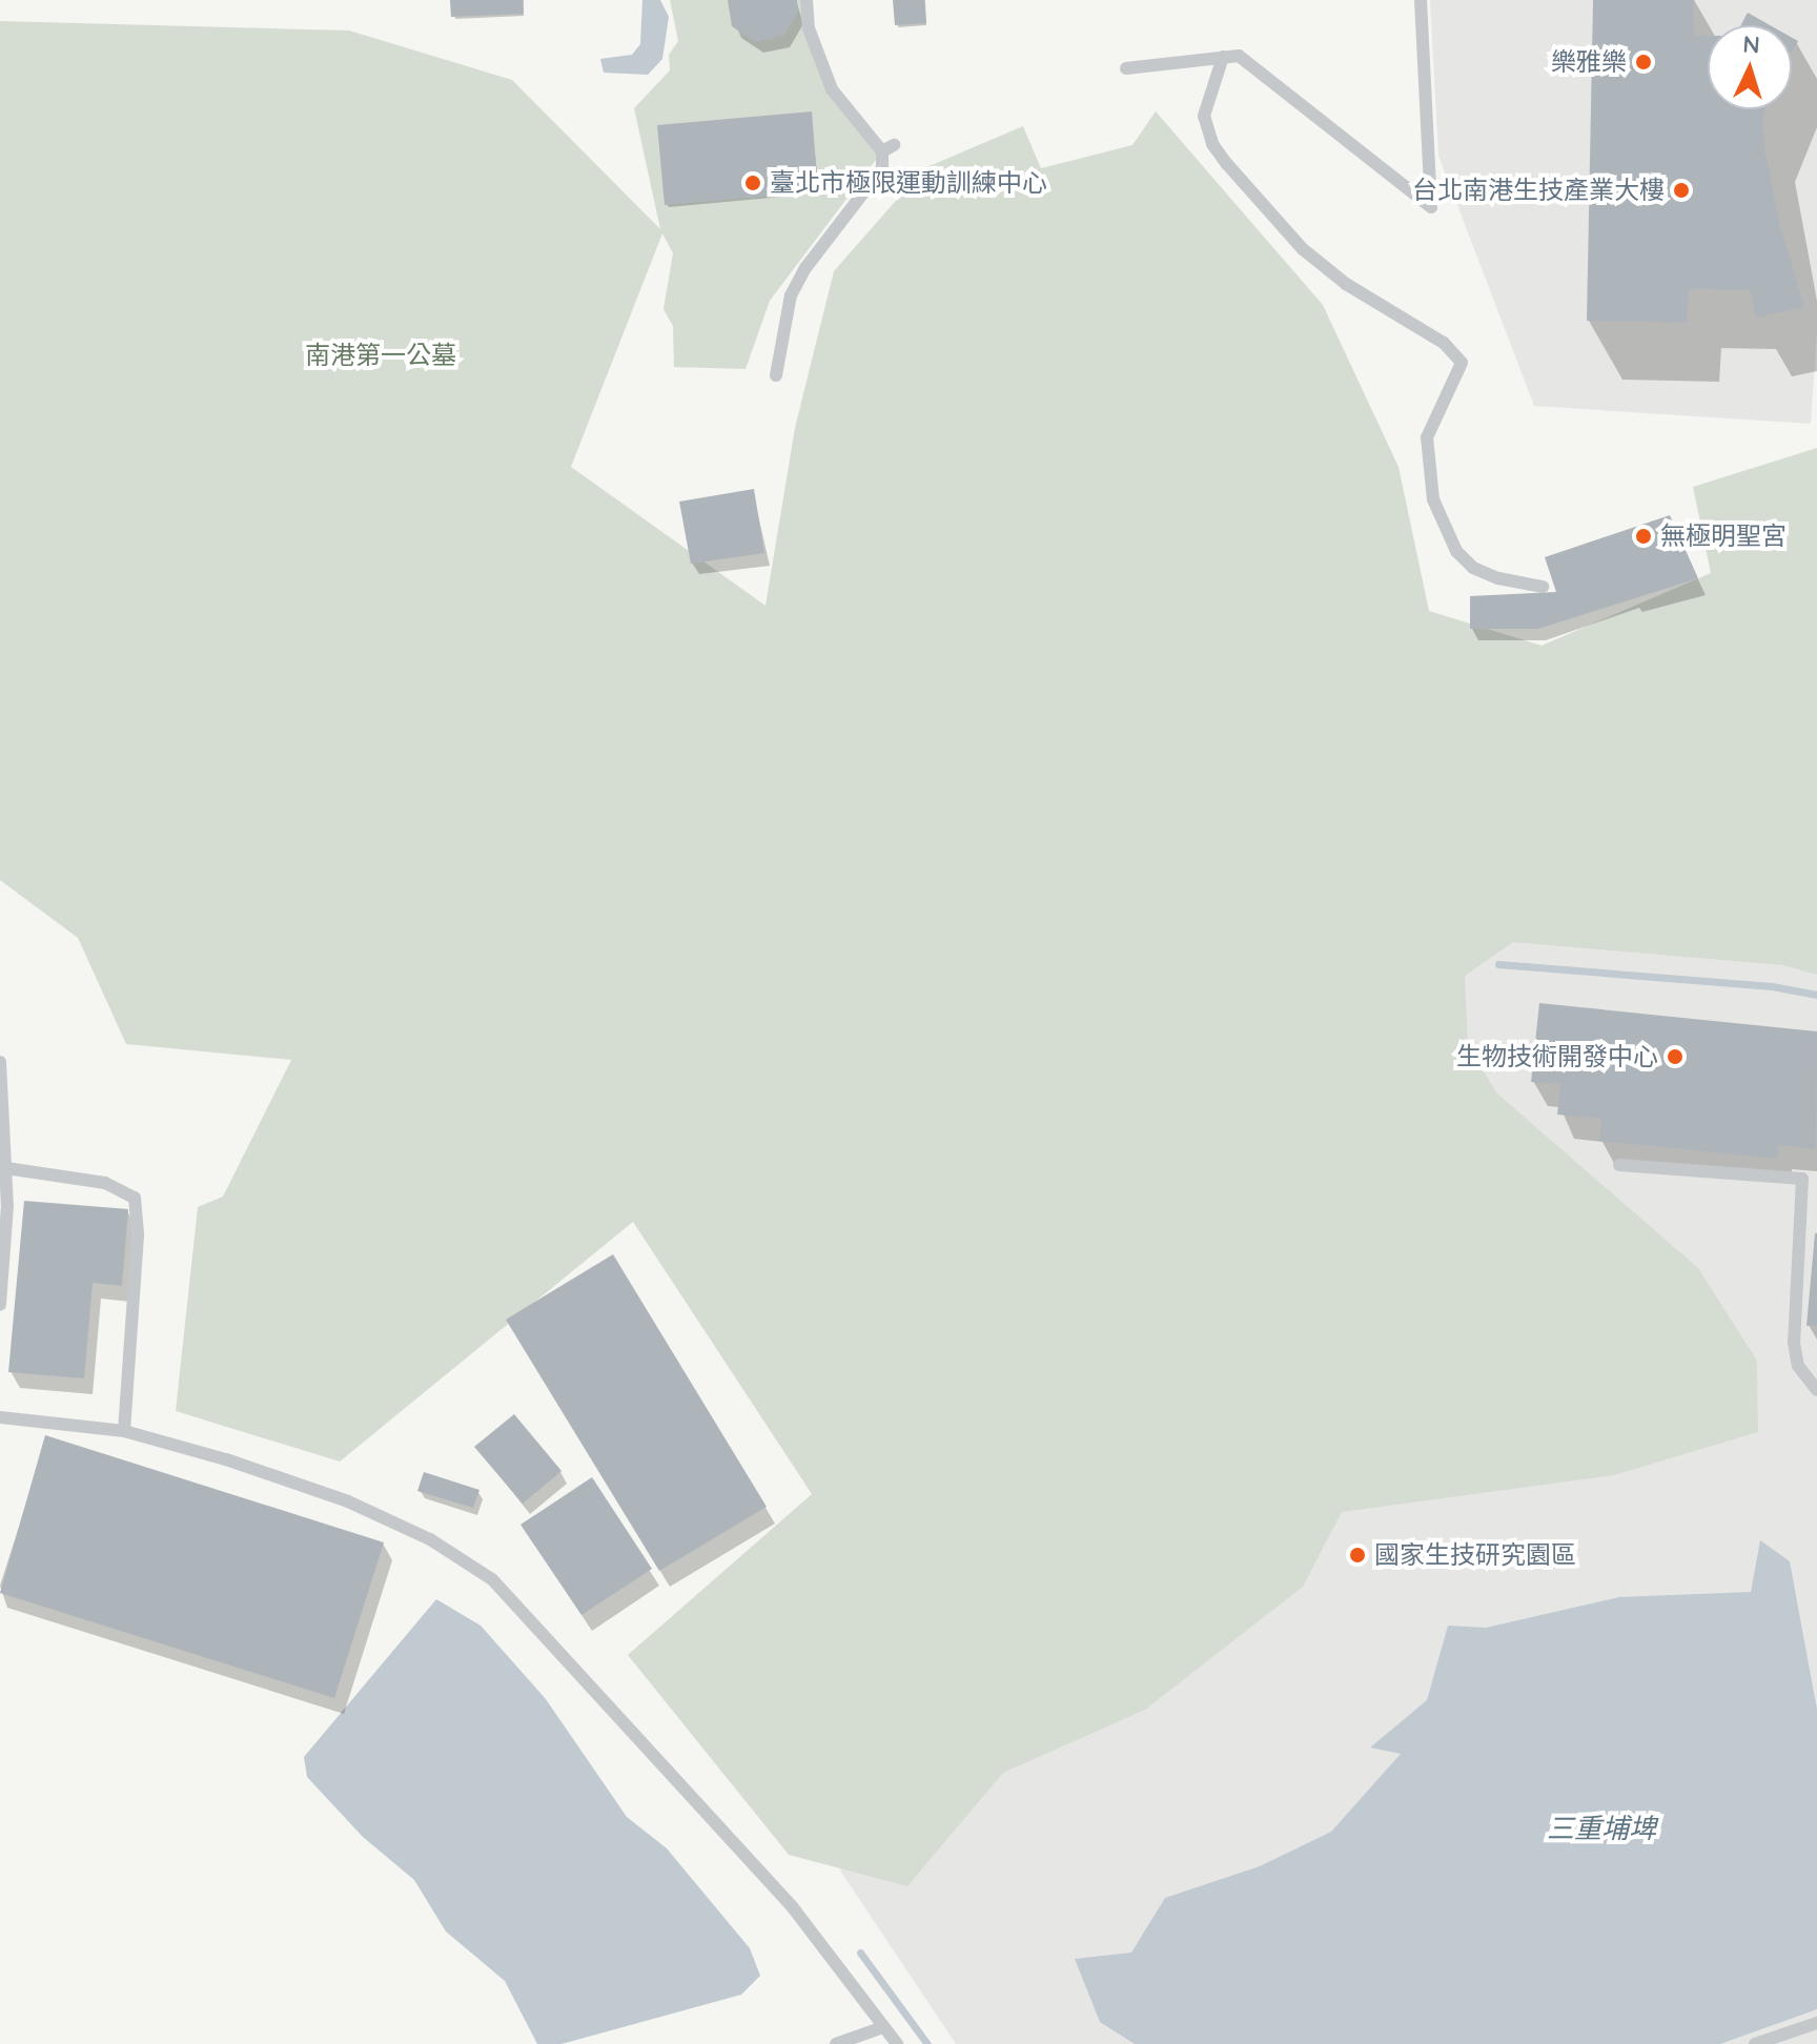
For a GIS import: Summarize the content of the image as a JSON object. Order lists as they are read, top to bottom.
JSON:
{
  "water": ["三重埔埤"],
  "parks": ["南港第一公墓"],
  "places": [
    "樂雅樂",
    "臺北市極限運動訓練中心",
    "台北南港生技產業大樓",
    "無極明聖宮",
    "生物技術開發中心",
    "國家生技研究園區"
  ],
  "north": "top"
}
